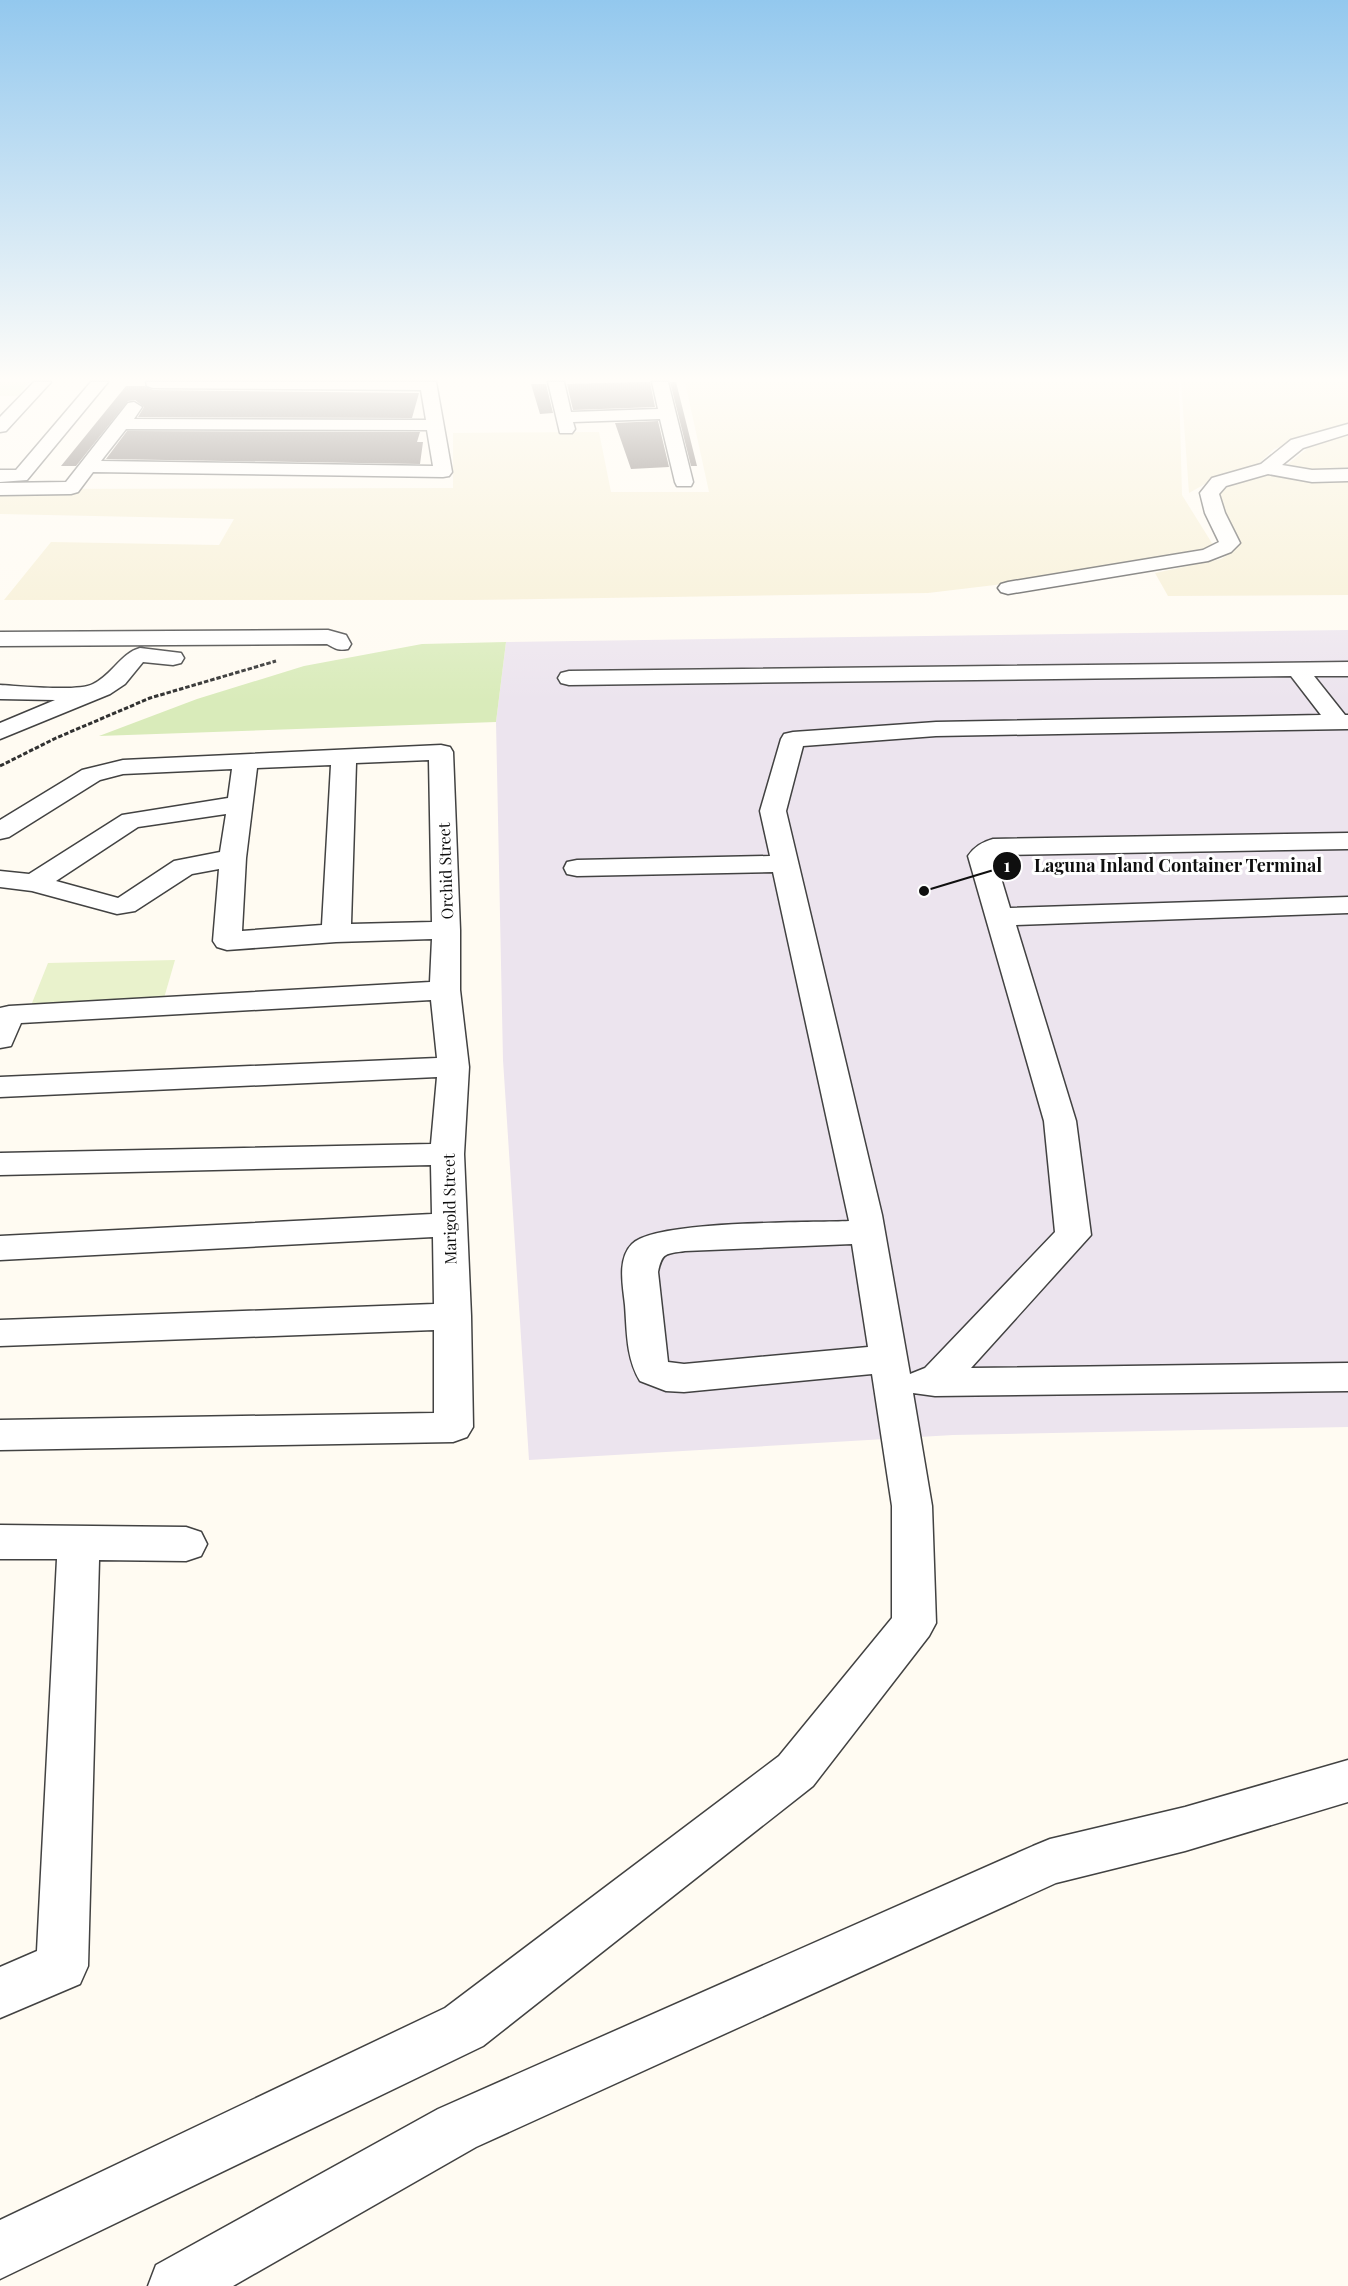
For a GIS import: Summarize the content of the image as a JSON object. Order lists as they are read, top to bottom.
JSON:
{
  "streets": {
    "street": ["Orchid Street", "Marigold Street"]
  },
  "crossings": [
    ["Orchid Street", "Marigold Street"]
  ],
  "places": ["Laguna Inland Container Terminal"]
}
